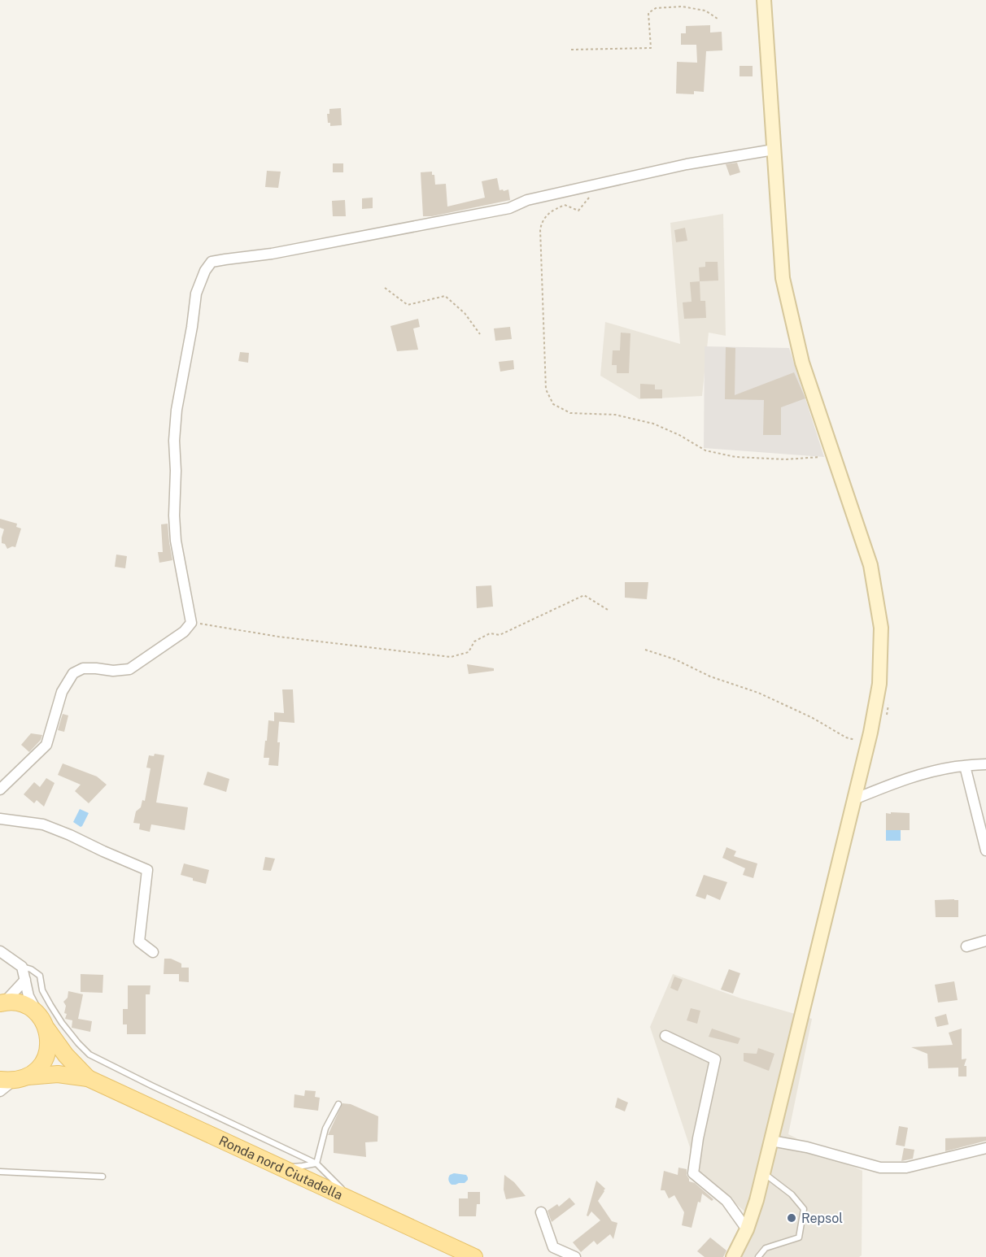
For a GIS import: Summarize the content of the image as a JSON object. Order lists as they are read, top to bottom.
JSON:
{
  "streets": {
    "main road": ["Ronda nord Ciutadella"]
  },
  "places": ["Repsol"]
}
